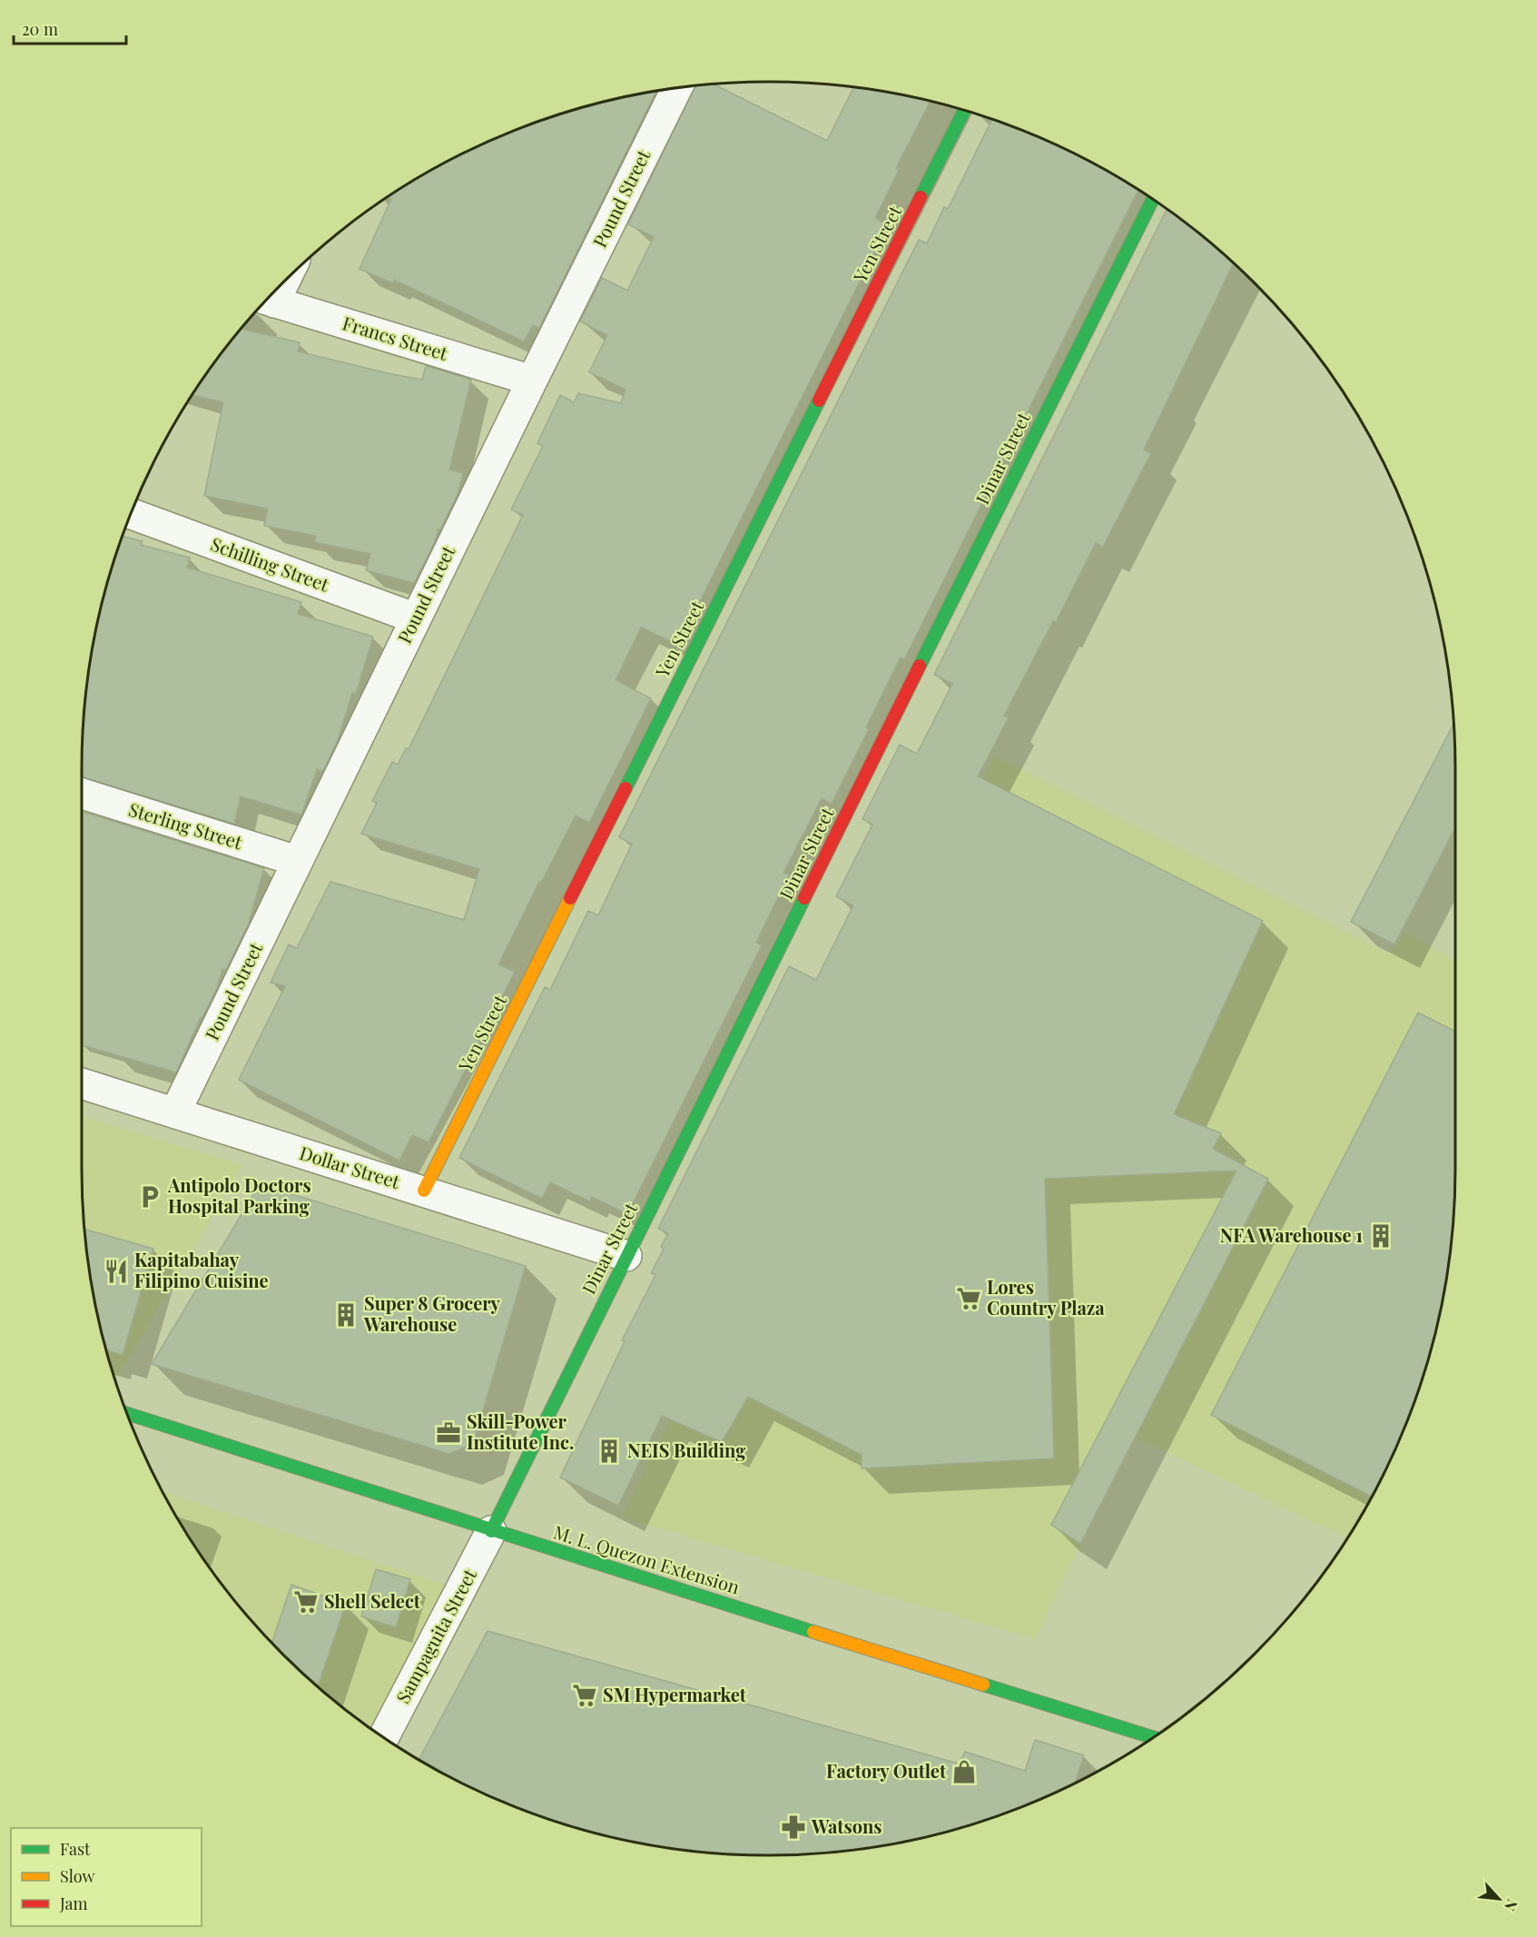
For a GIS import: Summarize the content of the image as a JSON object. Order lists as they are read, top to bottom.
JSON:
{
  "streets": {
    "street": [
      "Pound Street",
      "Yen Street",
      "Francs Street",
      "Dinar Street",
      "Schilling Street",
      "Sterling Street",
      "Dollar Street",
      "M. L. Quezon Extension",
      "Sampaguita Street"
    ]
  },
  "crossings": [
    ["Pound Street", "Francs Street"],
    ["Pound Street", "Schilling Street"],
    ["Pound Street", "Sterling Street"],
    ["Pound Street", "Dollar Street"],
    ["Yen Street", "Dollar Street"],
    ["Dinar Street", "Dollar Street"],
    ["Dinar Street", "M. L. Quezon Extension"],
    ["Dinar Street", "Sampaguita Street"],
    ["M. L. Quezon Extension", "Sampaguita Street"]
  ],
  "places": {
    "parking": ["Antipolo Doctors Hospital Parking"],
    "building": ["NFA Warehouse 1", "Super 8 Grocery Warehouse", "NEIS Building"],
    "restaurant": ["Kapitabahay Filipino Cuisine"],
    "supermarket": ["Lores Country Plaza", "Shell Select", "SM Hypermarket"],
    "office": ["Skill-Power Institute Inc."],
    "shop": ["Factory Outlet"],
    "pharmacy": ["Watsons"]
  },
  "legend": ["Fast", "Slow", "Jam"],
  "scale_bar": "20 m",
  "north": "bottom right"
}
